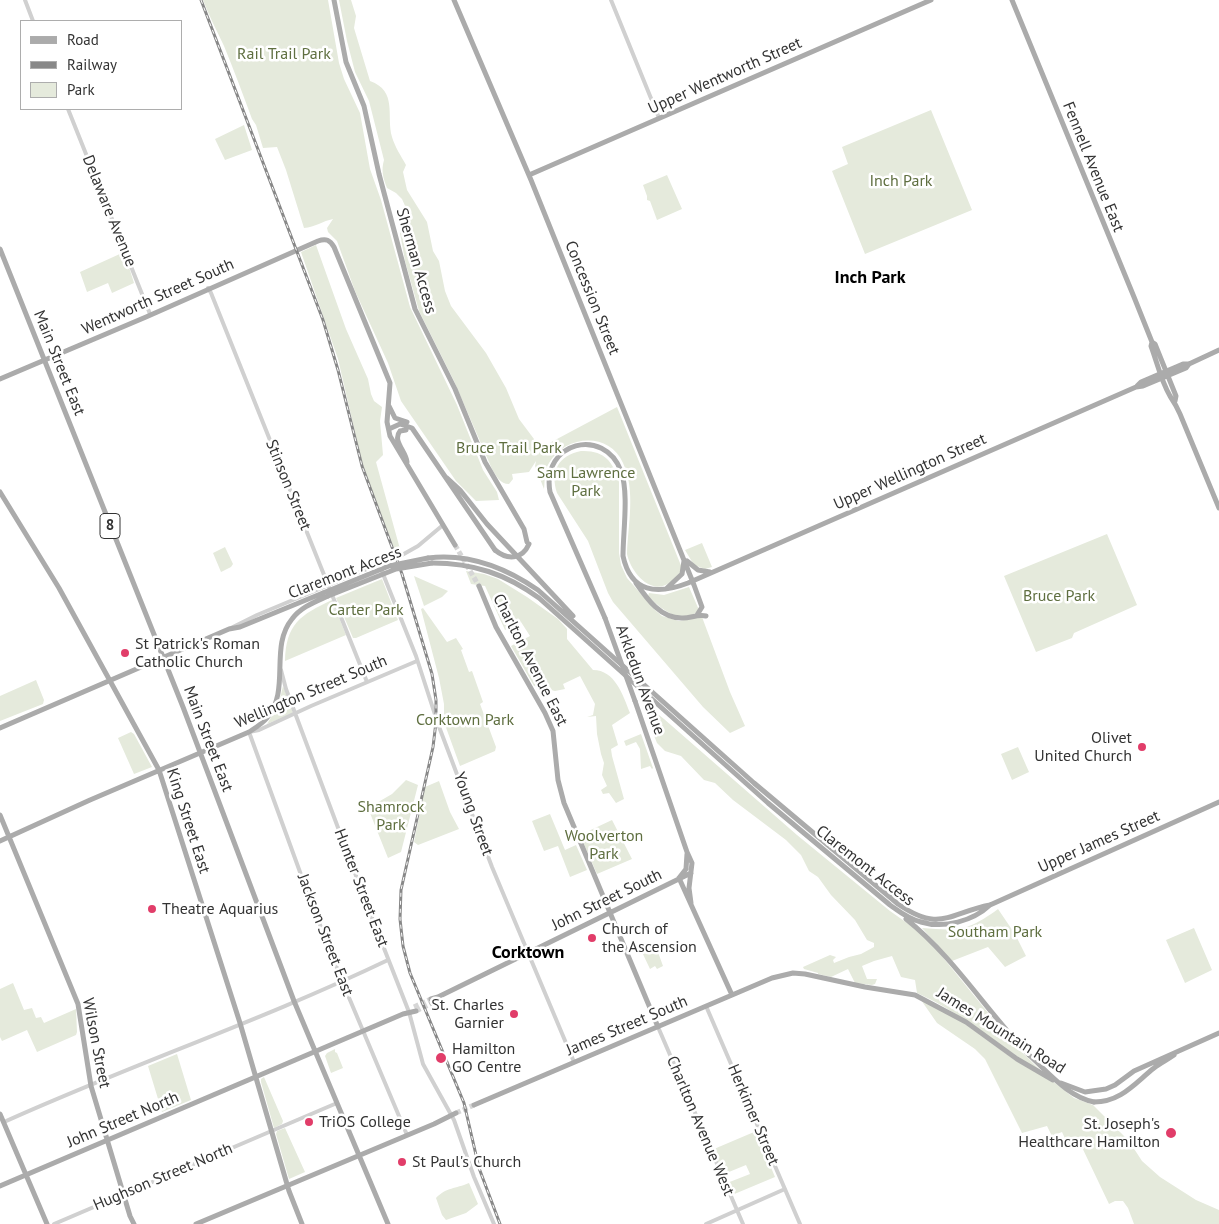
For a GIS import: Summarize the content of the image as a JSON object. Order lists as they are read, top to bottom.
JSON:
{
  "streets": {
    "main road": [
      "Upper Wentworth Street",
      "Fennell Avenue East",
      "Sherman Access",
      "Wentworth Street South",
      "Concession Street",
      "Main Street East",
      "Upper Wellington Street",
      "8",
      "Claremont Access",
      "Charlton Avenue East",
      "Arkledun Avenue",
      "Wellington Street South",
      "King Street East",
      "Upper James Street",
      "John Street South",
      "James Street South",
      "James Mountain Road",
      "Wilson Street",
      "John Street North"
    ],
    "street": [
      "Delaware Avenue",
      "Stinson Street",
      "Young Street",
      "Hunter Street East",
      "Jackson Street East",
      "Herkimer Street",
      "Charlton Avenue West",
      "Hughson Street North"
    ]
  },
  "crossings": [
    ["Upper Wentworth Street", "Concession Street"],
    ["Fennell Avenue East", "Upper Wellington Street"],
    ["Delaware Avenue", "Wentworth Street South"],
    ["Wentworth Street South", "Main Street East"],
    ["Wentworth Street South", "Stinson Street"],
    ["Concession Street", "Upper Wellington Street"],
    ["Concession Street", "Arkledun Avenue"],
    ["Main Street East", "8"],
    ["Main Street East", "Claremont Access"],
    ["Main Street East", "Wellington Street South"],
    ["Main Street East", "Hughson Street North"],
    ["Stinson Street", "Wellington Street South"],
    ["Claremont Access", "Wellington Street South"],
    ["Claremont Access", "King Street East"],
    ["Claremont Access", "Upper James Street"],
    ["Claremont Access", "Hunter Street East"],
    ["Claremont Access", "Jackson Street East"],
    ["Charlton Avenue East", "John Street South"],
    ["Charlton Avenue East", "James Street South"],
    ["Charlton Avenue East", "Charlton Avenue West"],
    ["Arkledun Avenue", "John Street South"],
    ["Wellington Street South", "Young Street"],
    ["Wellington Street South", "King Street East"],
    ["Wellington Street South", "Hunter Street East"],
    ["Wellington Street South", "Jackson Street East"],
    ["Wellington Street South", "Wilson Street"],
    ["Young Street", "John Street South"],
    ["Young Street", "James Street South"],
    ["King Street East", "John Street North"],
    ["King Street East", "Hughson Street North"],
    ["James Street South", "James Mountain Road"],
    ["James Street South", "Herkimer Street"],
    ["James Street South", "Charlton Avenue West"],
    ["Wilson Street", "John Street North"],
    ["Wilson Street", "Hughson Street North"]
  ],
  "districts": ["Inch Park", "Corktown"],
  "parks": [
    "Rail Trail Park",
    "Inch Park",
    "Bruce Trail Park",
    "Sam Lawrence Park",
    "Bruce Park",
    "Carter Park",
    "Corktown Park",
    "Shamrock Park",
    "Woolverton Park",
    "Southam Park"
  ],
  "places": [
    "St Patrick's Roman Catholic Church",
    "Olivet United Church",
    "Theatre Aquarius",
    "Church of the Ascension",
    "St. Charles Garnier",
    "Hamilton GO Centre",
    "TriOS College",
    "St. Joseph's Healthcare Hamilton",
    "St Paul's Church"
  ],
  "legend": ["Road", "Railway", "Park"]
}
